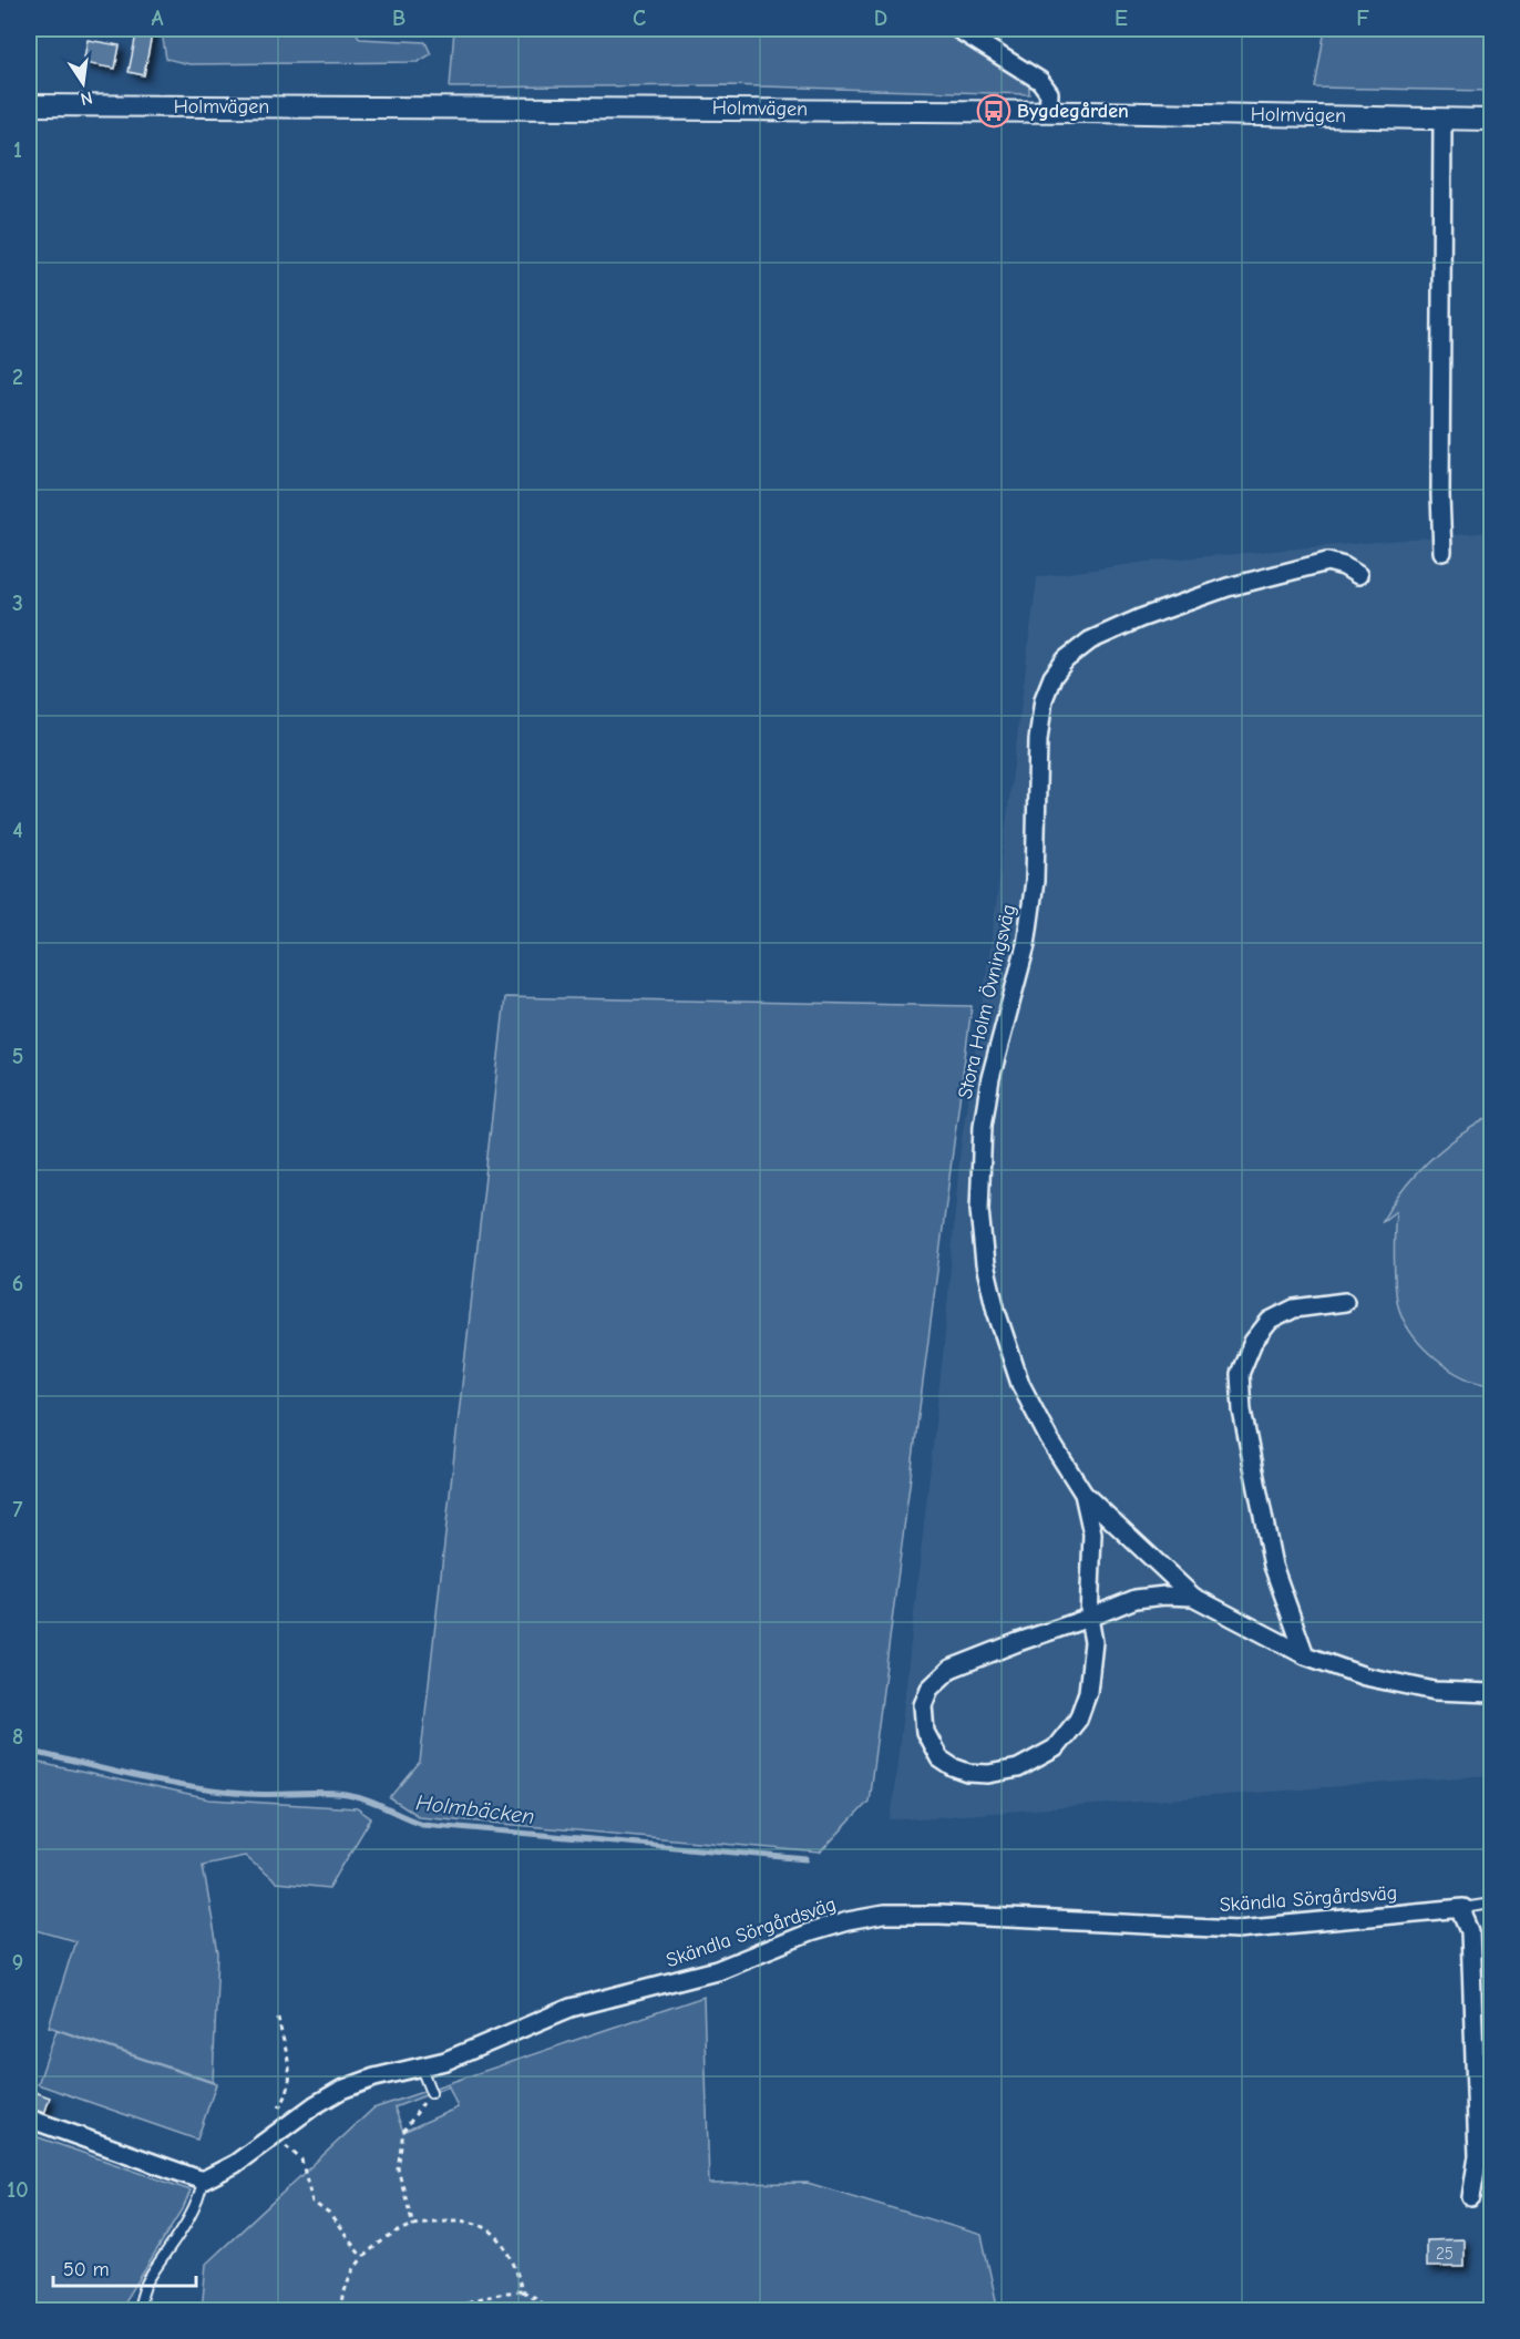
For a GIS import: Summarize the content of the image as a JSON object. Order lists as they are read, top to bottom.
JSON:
{
  "streets": {
    "street": ["Holmvägen", "Stora Holm Övningsväg", "Skändla Sörgårdsväg"]
  },
  "water": ["Holmbäcken"],
  "places": {
    "bus stop": ["Bygdegården"]
  },
  "house_numbers": ["25"],
  "scale_bar": "50 m",
  "north": "bottom",
  "grid": {
    "columns": [
      "A",
      "B",
      "C",
      "D",
      "E",
      "F"
    ],
    "rows": [
      "1",
      "2",
      "3",
      "4",
      "5",
      "6",
      "7",
      "8",
      "9",
      "10"
    ]
  }
}
